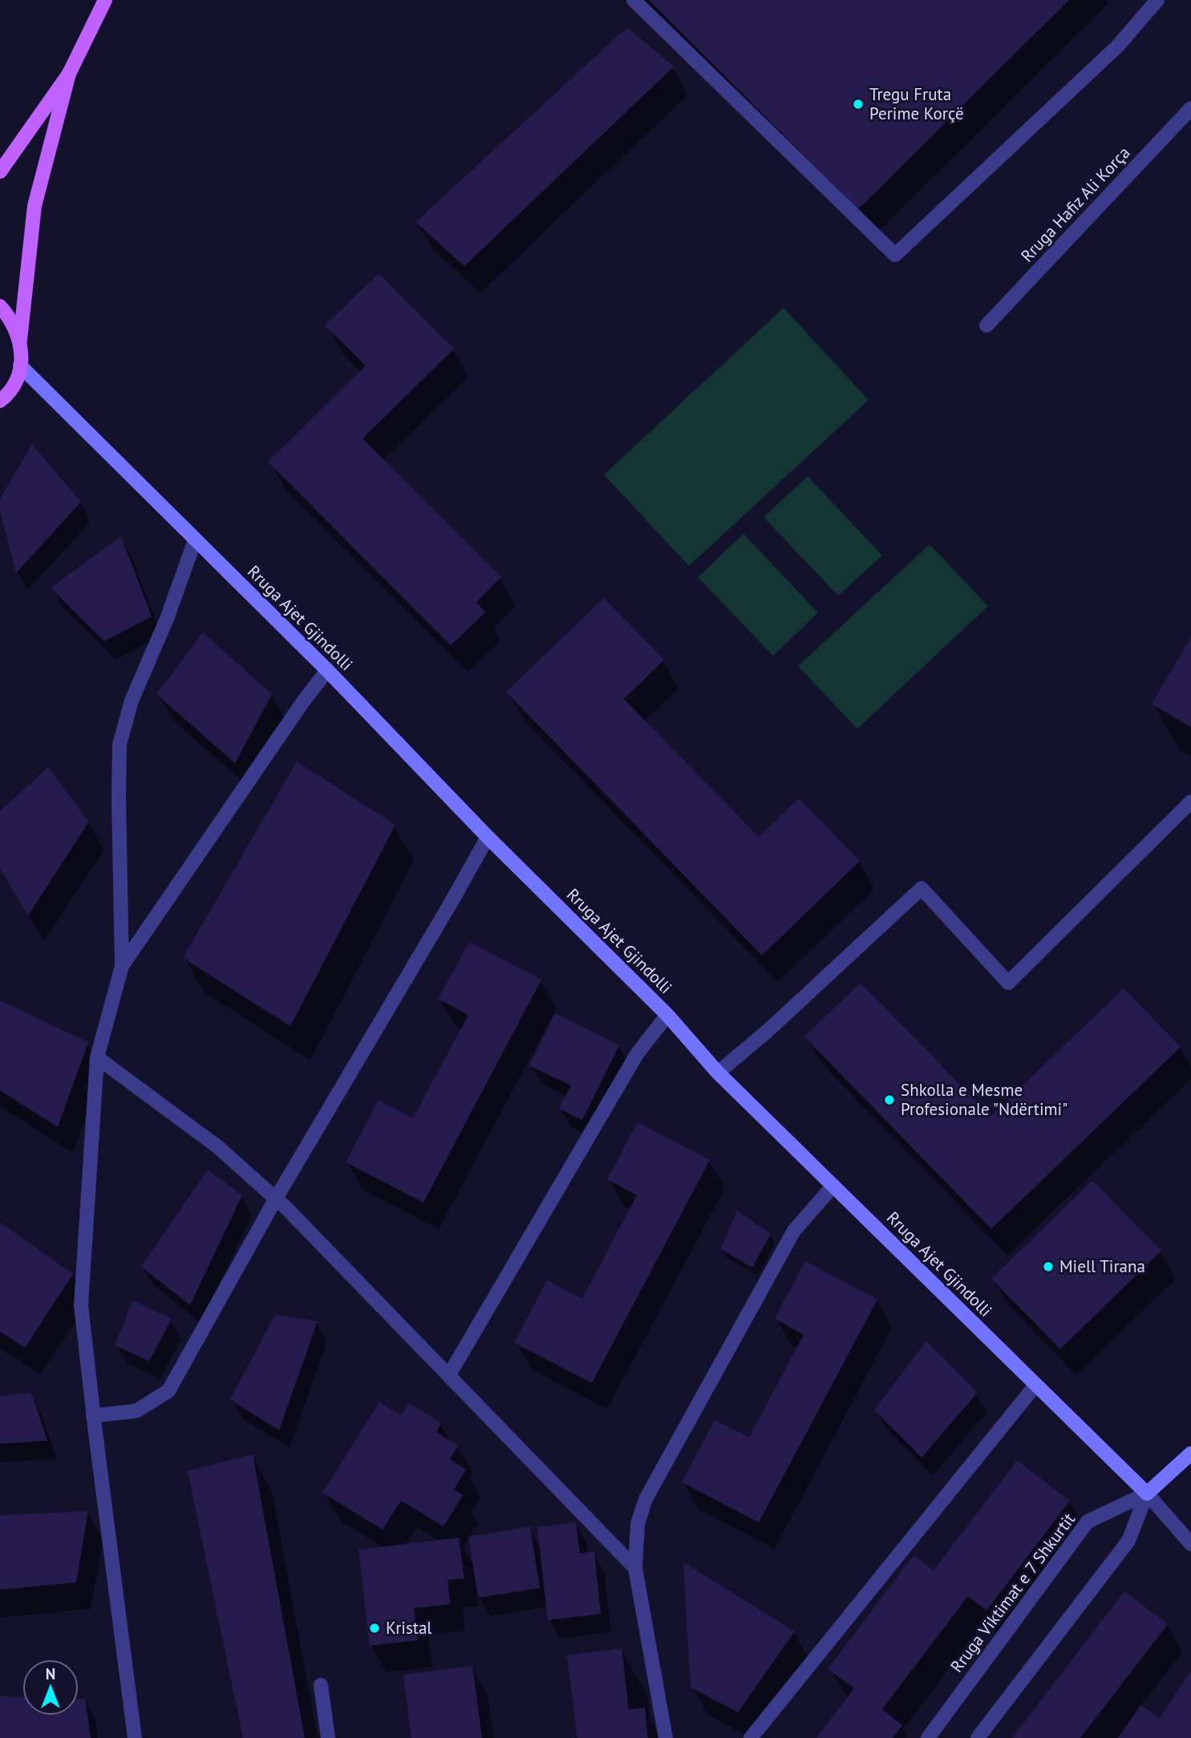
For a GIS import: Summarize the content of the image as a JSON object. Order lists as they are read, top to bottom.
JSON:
{
  "streets": {
    "street": ["Rruga Hafiz Ali Korça", "Rruga Ajet Gjindolli", "Rruga Viktimat e 7 Shkurtit"]
  },
  "crossings": [
    ["Rruga Ajet Gjindolli", "Rruga Viktimat e 7 Shkurtit"]
  ],
  "places": [
    "Tregu Fruta Perime Korçë",
    "Shkolla e Mesme Profesionale \"Ndërtimi\"",
    "Miell Tirana",
    "Kristal"
  ],
  "north": "top"
}
